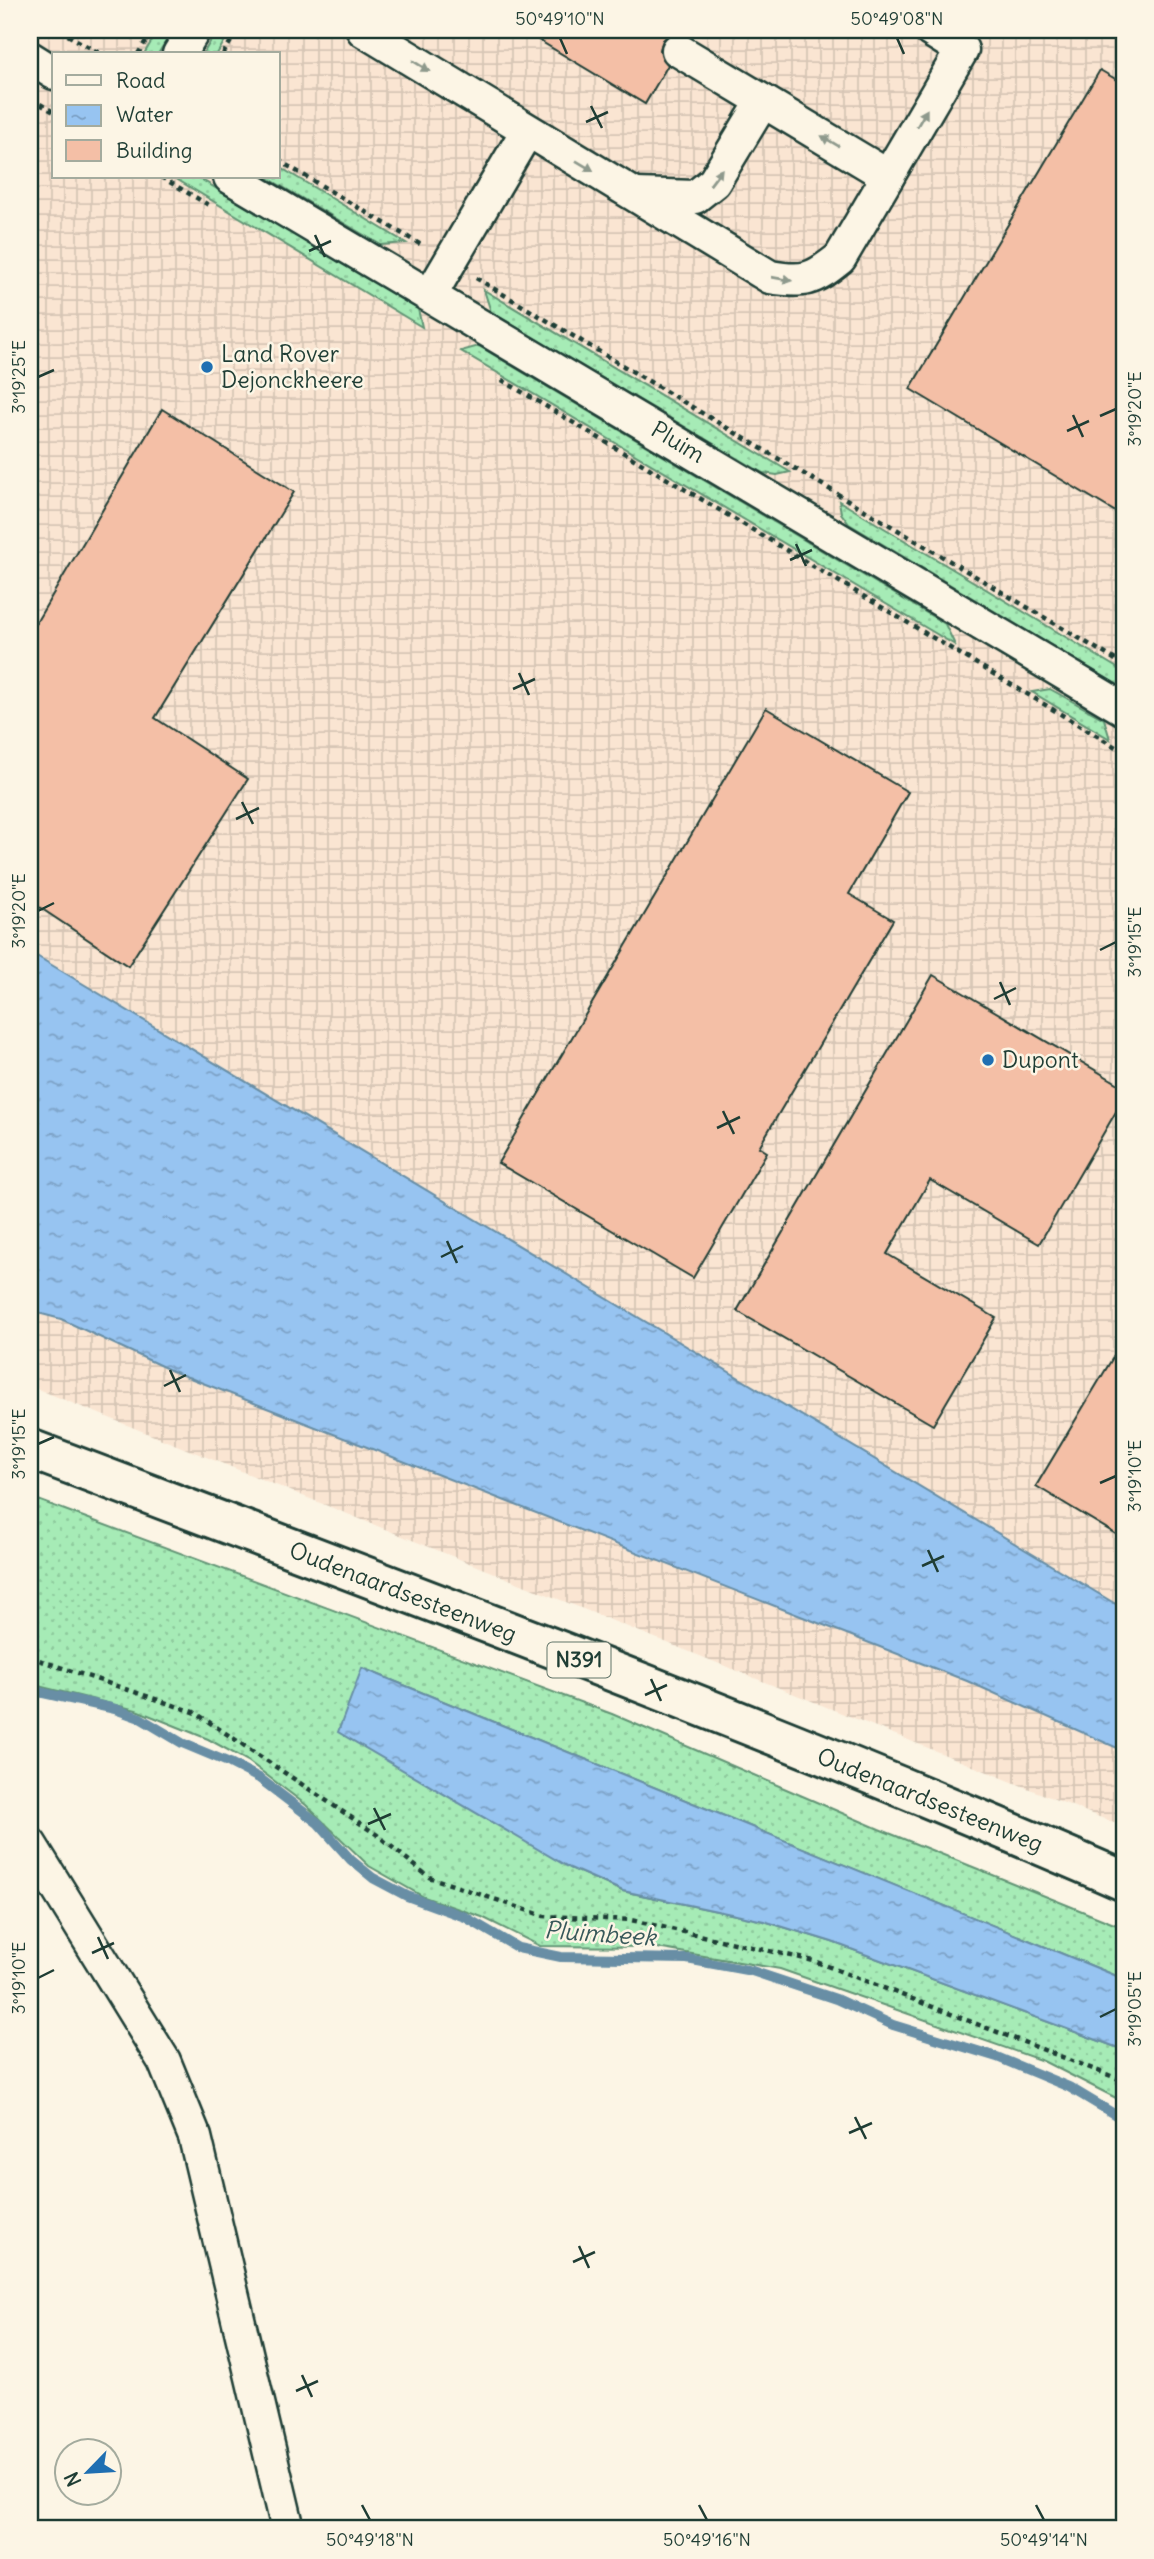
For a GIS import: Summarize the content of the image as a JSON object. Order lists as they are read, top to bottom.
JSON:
{
  "streets": {
    "main road": ["Oudenaardsesteenweg", "N391"],
    "street": ["Pluim"]
  },
  "water": ["Pluimbeek"],
  "places": ["Land Rover Dejonckheere", "Dupont"],
  "legend": ["Road", "Water", "Building"],
  "north": "bottom left",
  "coordinates": [
    "50°49'10\"N",
    "50°49'08\"N",
    "3°19'25\"E",
    "3°19'20\"E",
    "3°19'15\"E",
    "3°19'10\"E",
    "3°19'05\"E",
    "50°49'18\"N",
    "50°49'16\"N",
    "50°49'14\"N"
  ]
}
